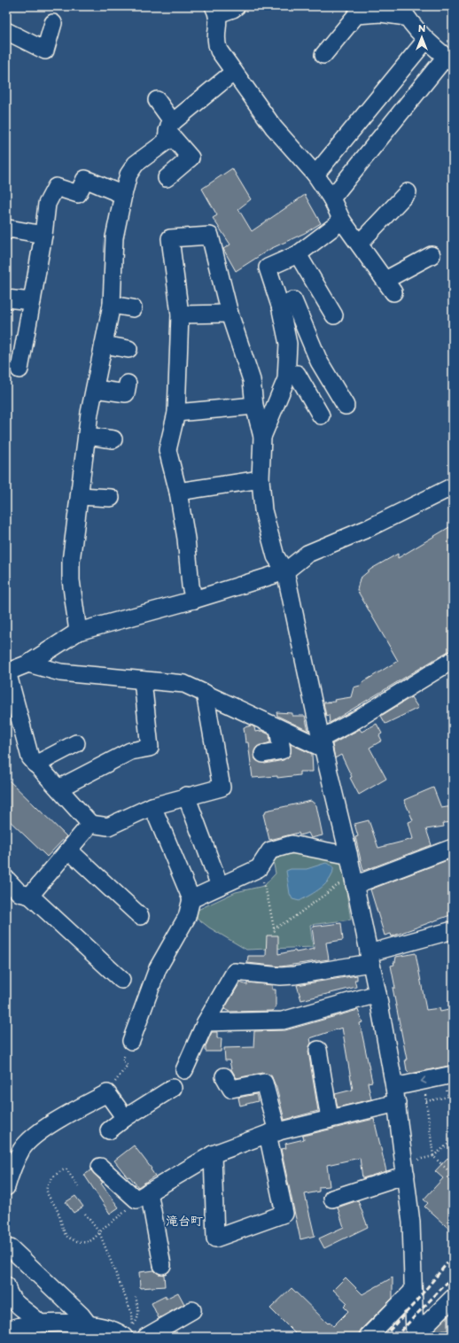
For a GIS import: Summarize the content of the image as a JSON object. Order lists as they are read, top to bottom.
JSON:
{
  "districts": ["滝台町"],
  "north": "top"
}
